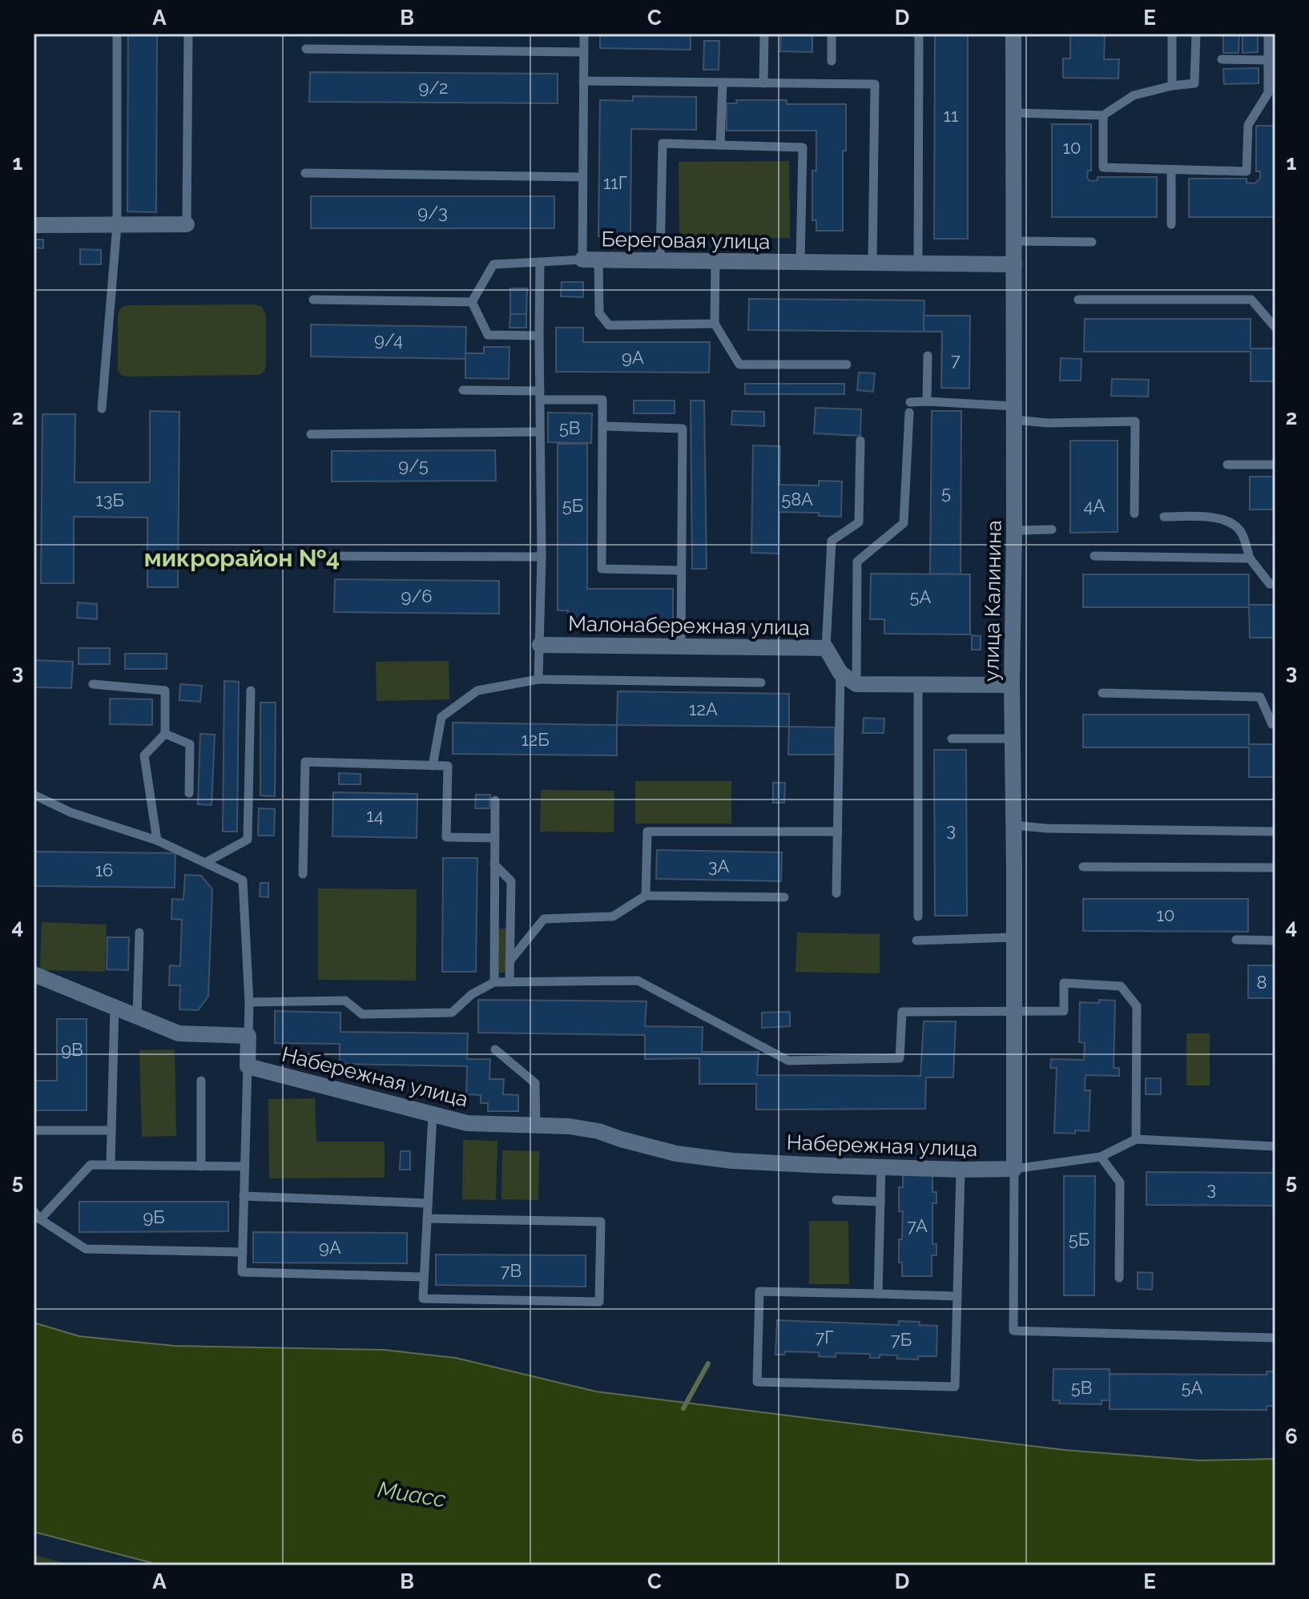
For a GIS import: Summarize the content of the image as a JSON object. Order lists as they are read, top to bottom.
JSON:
{
  "streets": {
    "street": [
      "Береговая улица",
      "улица Калинина",
      "Малонабережная улица",
      "Набережная улица"
    ]
  },
  "crossings": [
    ["Береговая улица", "улица Калинина"],
    ["улица Калинина", "Набережная улица"]
  ],
  "districts": ["микрорайон №4"],
  "water": ["Миасс"],
  "house_numbers": [
    "9/2",
    "11",
    "10",
    "11Г",
    "9/3",
    "9/4",
    "9А",
    "7",
    "5В",
    "9/5",
    "5",
    "58А",
    "13Б",
    "5Б",
    "4А",
    "9/6",
    "5А",
    "12А",
    "12Б",
    "14",
    "3",
    "3А",
    "16",
    "10",
    "8",
    "9В",
    "3",
    "9Б",
    "7А",
    "5Б",
    "9А",
    "7В",
    "7Г",
    "7Б",
    "5В",
    "5А"
  ],
  "grid": {
    "columns": [
      "A",
      "B",
      "C",
      "D",
      "E"
    ],
    "rows": [
      "1",
      "2",
      "3",
      "4",
      "5",
      "6"
    ]
  }
}
